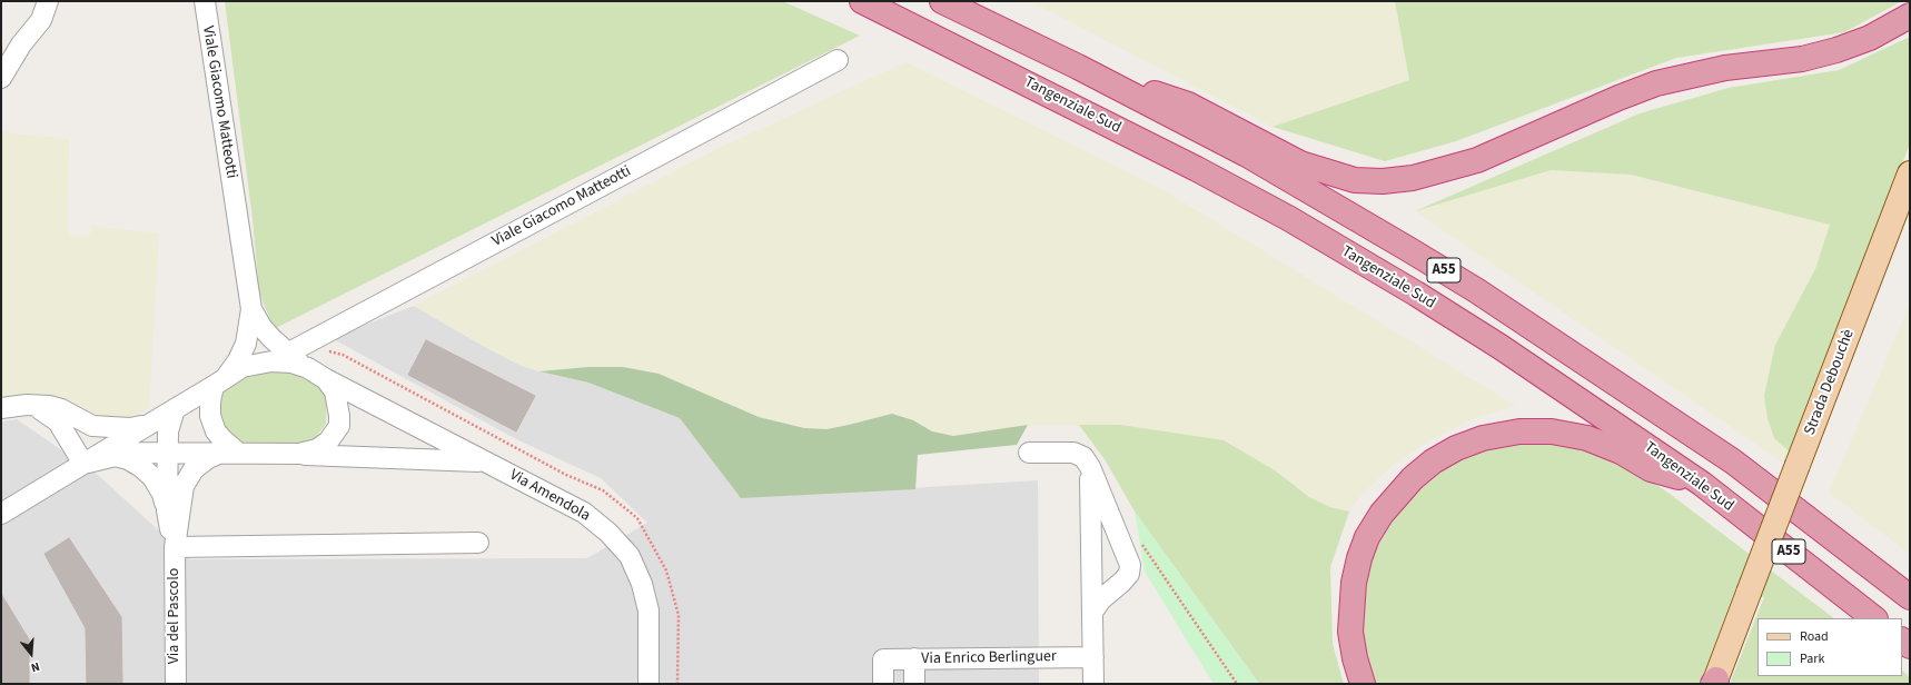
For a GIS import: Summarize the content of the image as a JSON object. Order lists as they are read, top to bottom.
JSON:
{
  "streets": {
    "highway": ["Tangenziale Sud", "A55"],
    "main road": ["Strada Debouchè"],
    "street": [
      "Viale Giacomo Matteotti",
      "Via Amendola",
      "Via del Pascolo",
      "Via Enrico Berlinguer"
    ]
  },
  "crossings": [
    ["Viale Giacomo Matteotti", "Via Amendola"],
    ["Viale Giacomo Matteotti", "Via del Pascolo"],
    ["Via Amendola", "Via del Pascolo"]
  ],
  "legend": ["Road", "Park"],
  "north": "bottom"
}
